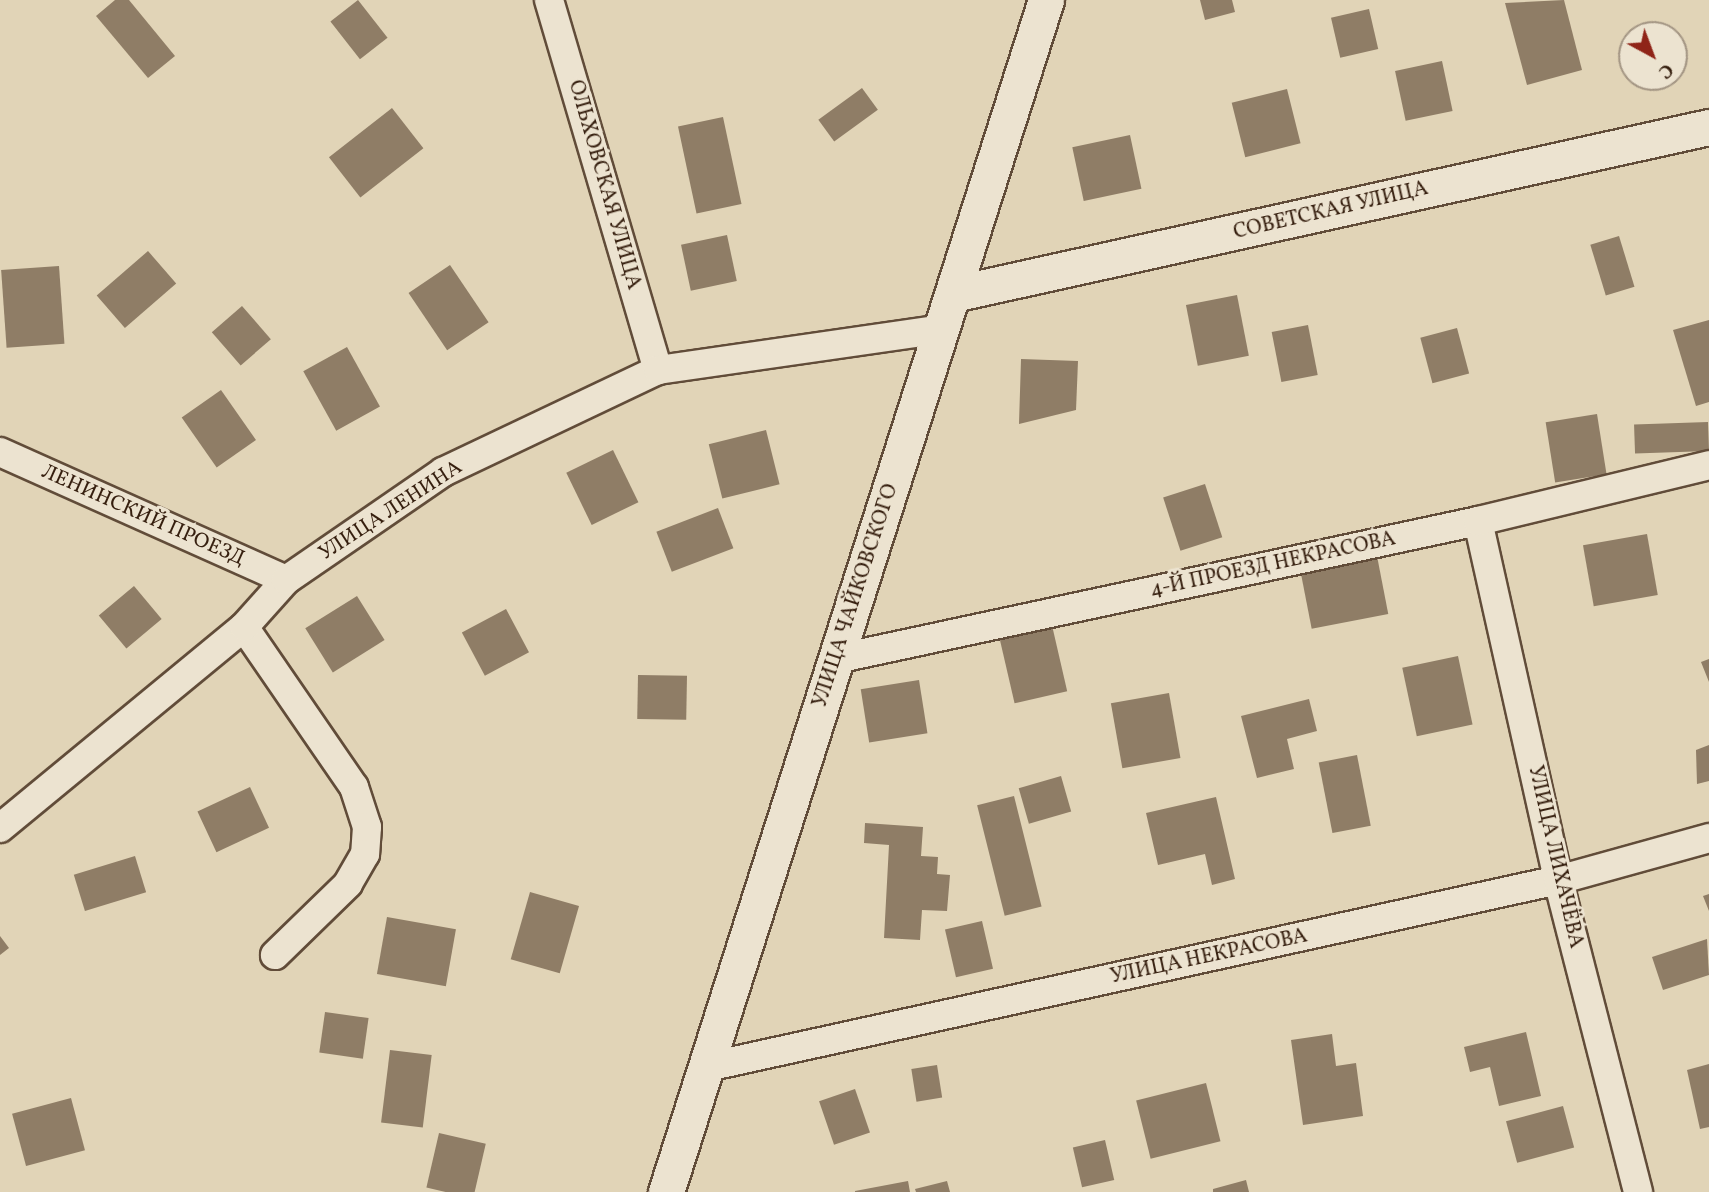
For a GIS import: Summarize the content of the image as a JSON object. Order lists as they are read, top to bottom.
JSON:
{
  "streets": {
    "street": [
      "ОЛЬХОВСКАЯ УЛИЦА",
      "СОВЕТСКАЯ УЛИЦА",
      "УЛИЦА ЛЕНИНА",
      "ЛЕНИНСКИЙ ПРОЕЗД",
      "4-Й ПРОЕЗД НЕКРАСОВА",
      "УЛИЦА ЧАЙКОВСКОГО",
      "УЛИЦА ЛИХАЧЁВА",
      "УЛИЦА НЕКРАСОВА"
    ]
  },
  "crossings": [
    ["ОЛЬХОВСКАЯ УЛИЦА", "УЛИЦА ЛЕНИНА"],
    ["СОВЕТСКАЯ УЛИЦА", "УЛИЦА ЧАЙКОВСКОГО"],
    ["УЛИЦА ЛЕНИНА", "ЛЕНИНСКИЙ ПРОЕЗД"],
    ["УЛИЦА ЛЕНИНА", "УЛИЦА ЧАЙКОВСКОГО"],
    ["4-Й ПРОЕЗД НЕКРАСОВА", "УЛИЦА ЧАЙКОВСКОГО"],
    ["4-Й ПРОЕЗД НЕКРАСОВА", "УЛИЦА ЛИХАЧЁВА"],
    ["УЛИЦА ЧАЙКОВСКОГО", "УЛИЦА НЕКРАСОВА"],
    ["УЛИЦА ЛИХАЧЁВА", "УЛИЦА НЕКРАСОВА"]
  ],
  "north": "bottom right"
}
